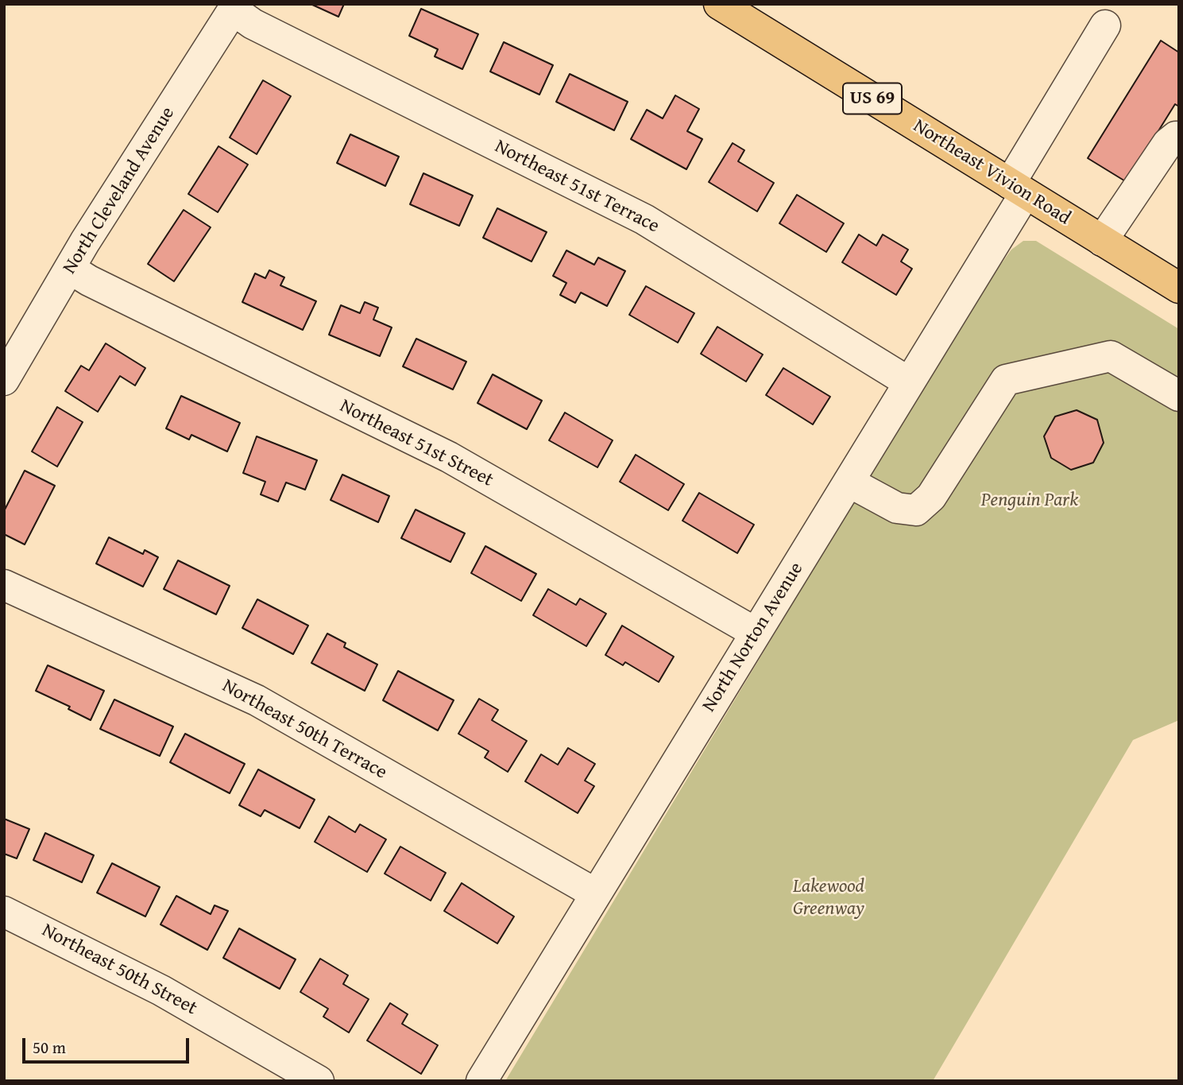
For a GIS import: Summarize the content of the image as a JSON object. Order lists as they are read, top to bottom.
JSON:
{
  "streets": {
    "main road": ["US 69", "Northeast Vivion Road"],
    "street": [
      "Northeast 51st Terrace",
      "North Cleveland Avenue",
      "Northeast 51st Street",
      "North Norton Avenue",
      "Northeast 50th Terrace",
      "Northeast 50th Street"
    ]
  },
  "crossings": [
    ["Northeast Vivion Road", "North Norton Avenue"],
    ["Northeast 51st Terrace", "North Cleveland Avenue"],
    ["Northeast 51st Terrace", "North Norton Avenue"],
    ["North Cleveland Avenue", "Northeast 51st Street"],
    ["Northeast 51st Street", "North Norton Avenue"],
    ["North Norton Avenue", "Northeast 50th Terrace"]
  ],
  "parks": ["Penguin Park", "Lakewood Greenway"],
  "scale_bar": "50 m"
}
